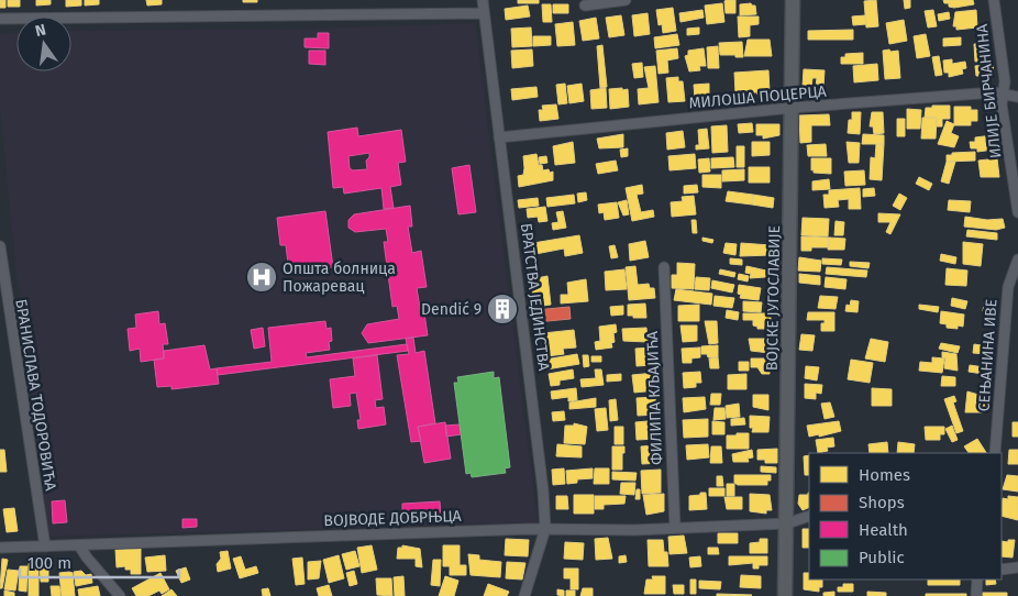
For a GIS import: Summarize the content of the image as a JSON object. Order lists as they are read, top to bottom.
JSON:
{
  "streets": {
    "main road": ["ВОЈСКЕ ЈУГОСЛАВИЈЕ"],
    "street": [
      "ИЛИЈЕ БИРЧАНИНА",
      "МИЛОША ПОЦЕРЦА",
      "БРАТСТВА ЈЕДИНСТВА",
      "СЕЊАНИНА ИВЕ",
      "БРАНИСЛАВА ТОДОРОВИЋА",
      "ФИЛИПА КЉАЈИЋА",
      "ВОЈВОДЕ ДОБРЊЦА"
    ]
  },
  "crossings": [
    ["ИЛИЈЕ БИРЧАНИНА", "МИЛОША ПОЦЕРЦА"],
    ["МИЛОША ПОЦЕРЦА", "БРАТСТВА ЈЕДИНСТВА"],
    ["МИЛОША ПОЦЕРЦА", "ВОЈСКЕ ЈУГОСЛАВИЈЕ"],
    ["БРАТСТВА ЈЕДИНСТВА", "ВОЈВОДЕ ДОБРЊЦА"],
    ["ВОЈСКЕ ЈУГОСЛАВИЈЕ", "ВОЈВОДЕ ДОБРЊЦА"],
    ["БРАНИСЛАВА ТОДОРОВИЋА", "ВОЈВОДЕ ДОБРЊЦА"],
    ["ФИЛИПА КЉАЈИЋА", "ВОЈВОДЕ ДОБРЊЦА"]
  ],
  "places": {
    "hospital": ["Општа болница Пожаревац"],
    "building": ["Dendić 9"]
  },
  "legend": [
    "Homes",
    "Shops",
    "Health",
    "Public"
  ],
  "scale_bar": "100 m",
  "north": "top"
}
